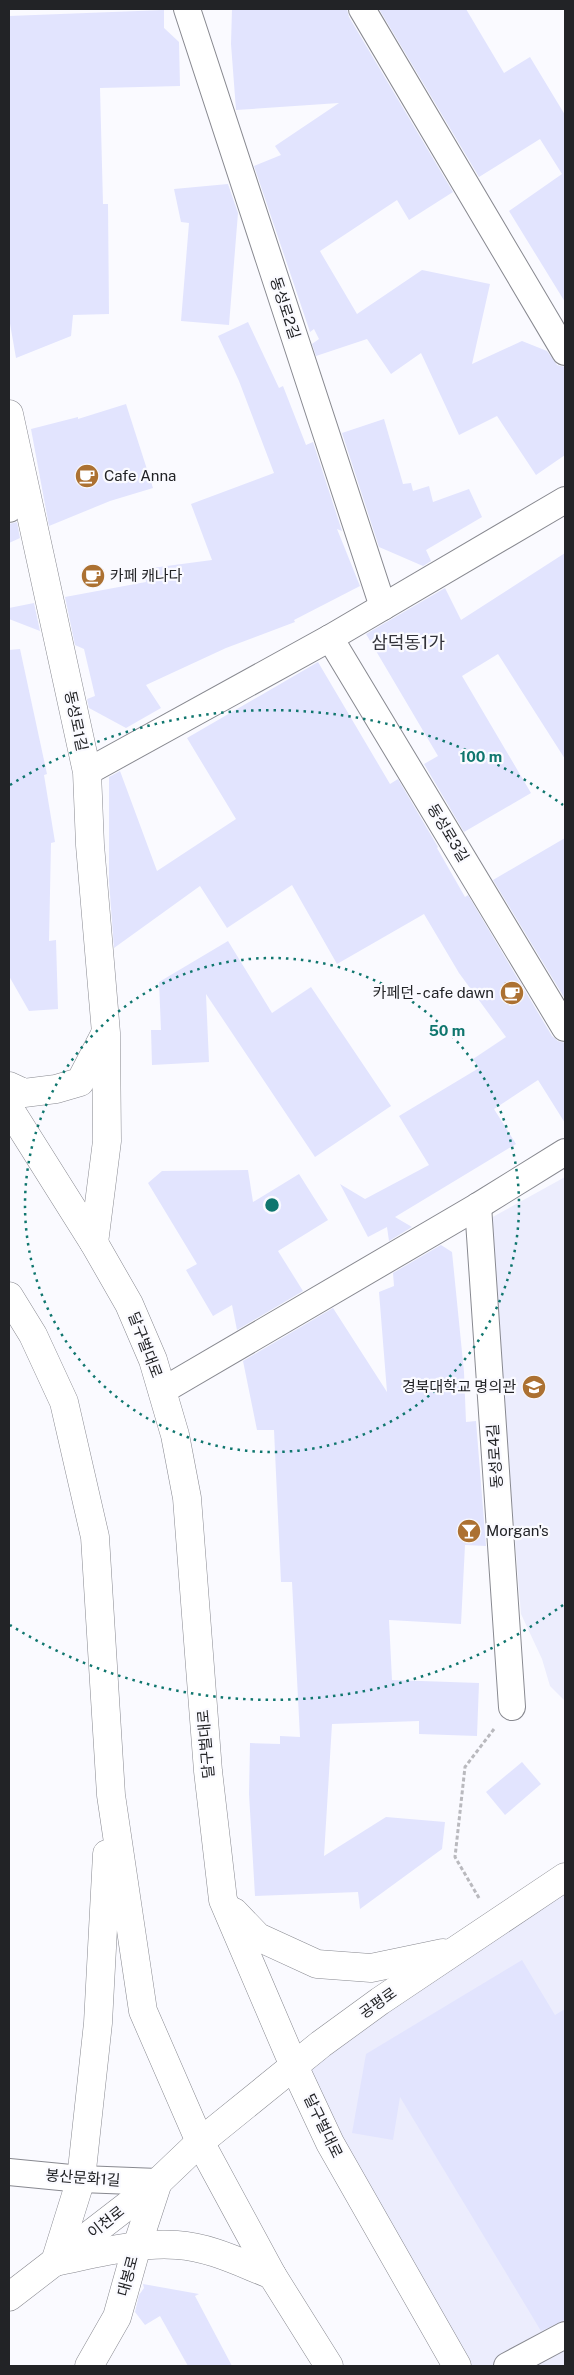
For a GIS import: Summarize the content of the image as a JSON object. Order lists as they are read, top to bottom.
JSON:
{
  "streets": {
    "main road": [
      "동성로1길",
      "달구벌대로",
      "공평로",
      "이천로",
      "대봉로"
    ],
    "street": [
      "동성로2길",
      "동성로3길",
      "동성로4길",
      "봉산문화1길"
    ]
  },
  "crossings": [
    ["동성로1길", "달구벌대로"],
    ["달구벌대로", "공평로"],
    ["공평로", "이천로"],
    ["봉산문화1길", "이천로"],
    ["봉산문화1길", "대봉로"],
    ["이천로", "대봉로"]
  ],
  "districts": ["삼덕동1가"],
  "places": {
    "cafe": ["Cafe Anna", "카페 캐나다", "카페던 - cafe dawn"],
    "school or university": ["경북대학교 명의관"],
    "bar": ["Morgan's"]
  },
  "rings": ["100 m", "50 m"]
}
